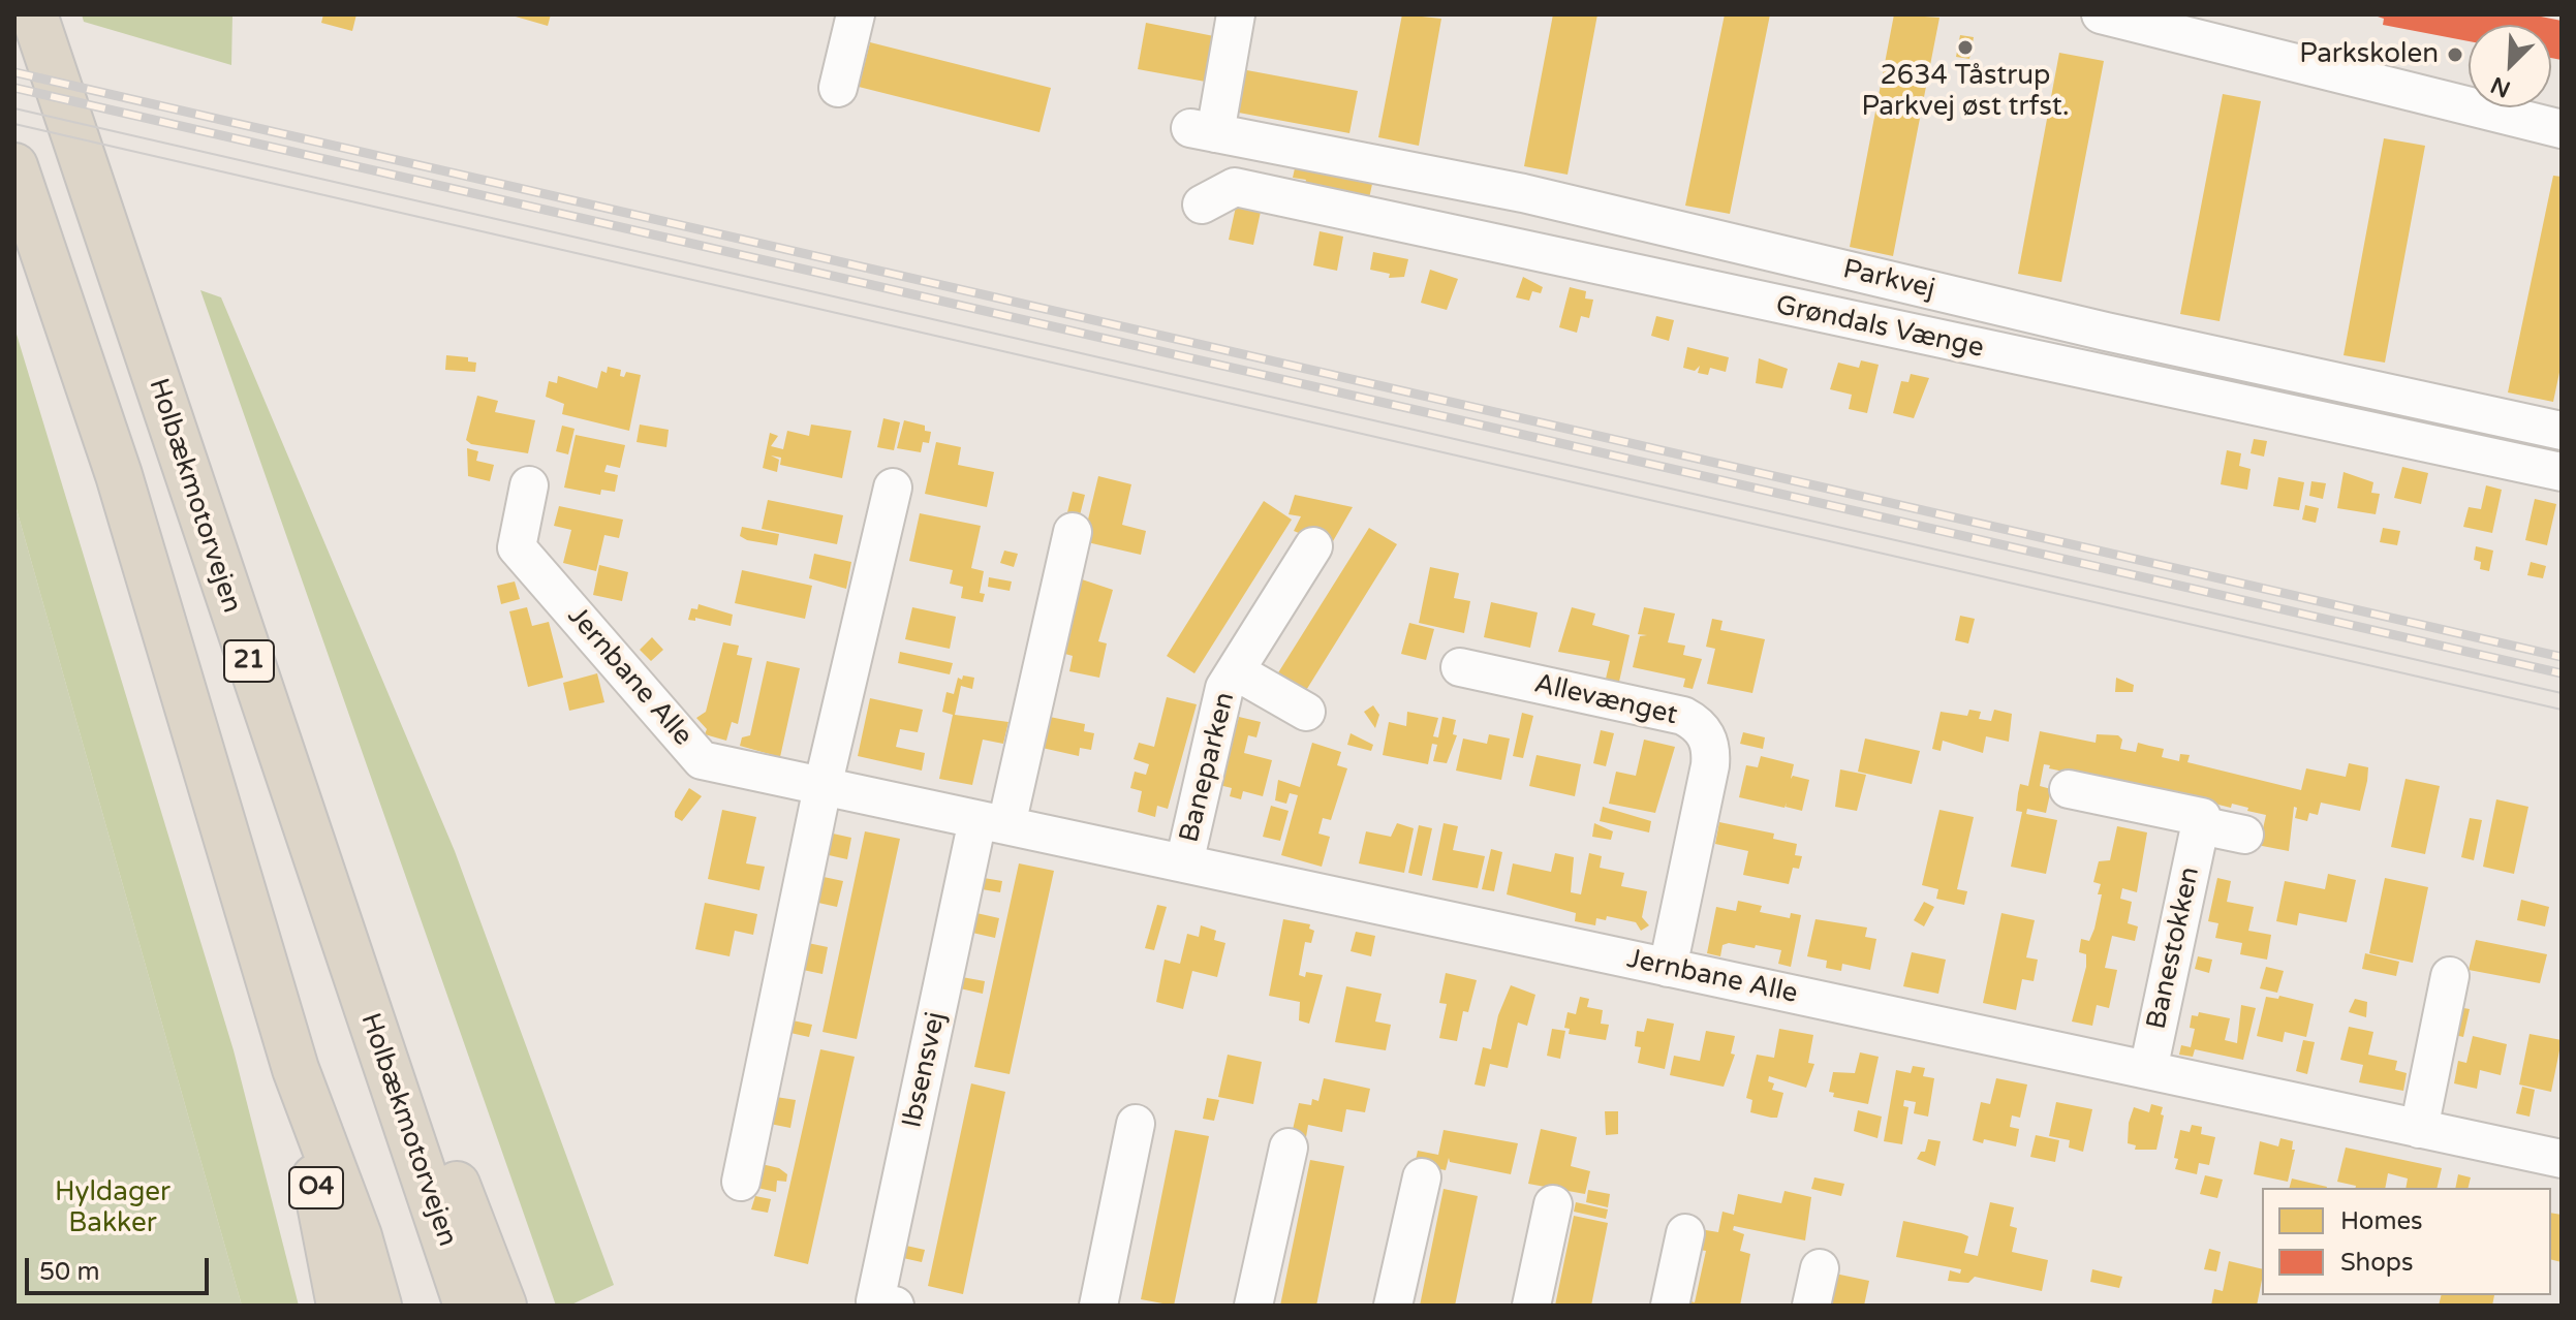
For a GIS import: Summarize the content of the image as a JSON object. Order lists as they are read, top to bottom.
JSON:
{
  "streets": {
    "highway": ["Holbækmotorvejen", "21", "O4"],
    "street": [
      "Parkvej",
      "Grøndals Vænge",
      "Jernbane Alle",
      "Allevænget",
      "Baneparken",
      "Banestokken",
      "Ibsensvej"
    ]
  },
  "crossings": [
    ["Jernbane Alle", "Allevænget"],
    ["Jernbane Alle", "Baneparken"],
    ["Jernbane Alle", "Banestokken"],
    ["Jernbane Alle", "Ibsensvej"]
  ],
  "parks": ["Hyldager Bakker"],
  "places": ["2634 Tåstrup Parkvej øst trfst.", "Parkskolen"],
  "legend": ["Homes", "Shops"],
  "scale_bar": "50 m",
  "north": "bottom left"
}
